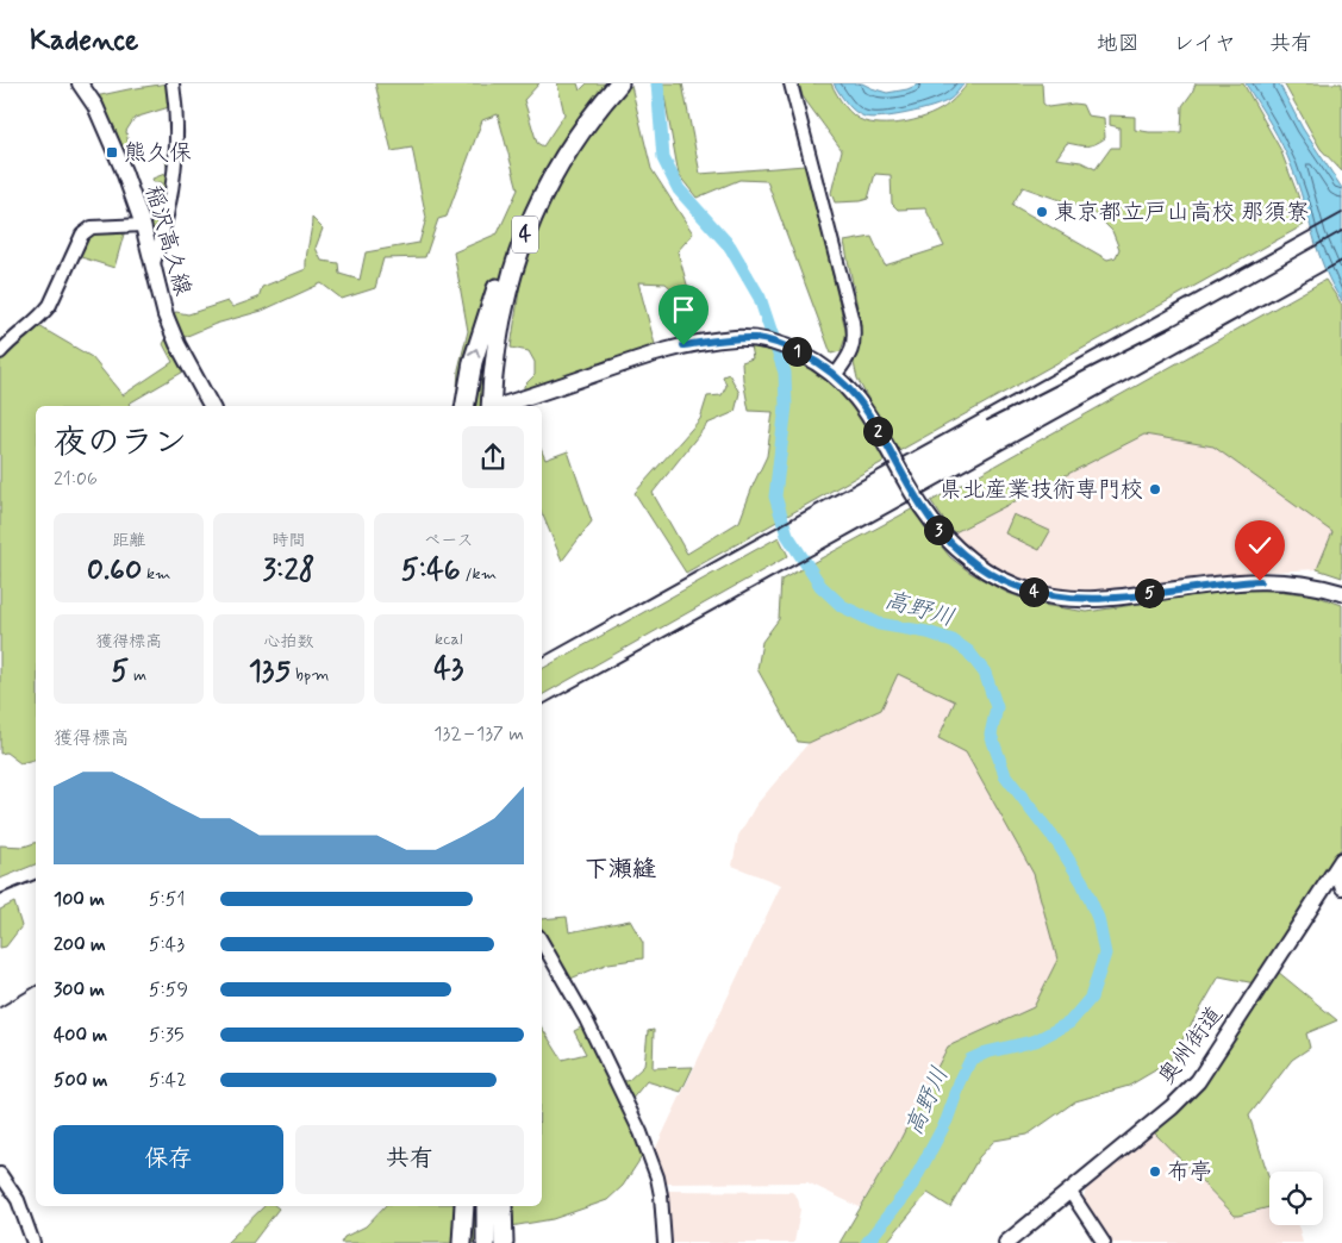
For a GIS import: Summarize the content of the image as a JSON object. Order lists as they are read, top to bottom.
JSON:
{
  "streets": {
    "highway": ["4"],
    "main road": ["稲沢高久線", "奥州街道"]
  },
  "districts": ["下瀬縫"],
  "water": ["高野川"],
  "places": {
    "transit": ["熊久保"],
    "other": ["東京都立戸山高校 那須寮", "県北産業技術専門校", "布亭"]
  },
  "page": {
    "header": "Kadence",
    "nav": ["地図", "レイヤ", "共有"],
    "pins": [
      "1",
      "2",
      "3",
      "4",
      "5"
    ],
    "heading": ["夜のラン", "21:06"],
    "stats": [
      ["距離", "0.60 km"],
      ["時間", "3:28"],
      ["ペース", "5:46 /km"],
      ["獲得標高", "5 m"],
      ["心拍数", "135 bpm"],
      ["kcal", "43"]
    ],
    "chart": ["獲得標高", "132–137 m"],
    "list": [
      {
        "name": "100 m",
        "note": "5:51"
      },
      {
        "name": "200 m",
        "note": "5:43"
      },
      {
        "name": "300 m",
        "note": "5:59"
      },
      {
        "name": "400 m",
        "note": "5:35"
      },
      {
        "name": "500 m",
        "note": "5:42"
      }
    ],
    "buttons": ["保存", "共有"]
  }
}
